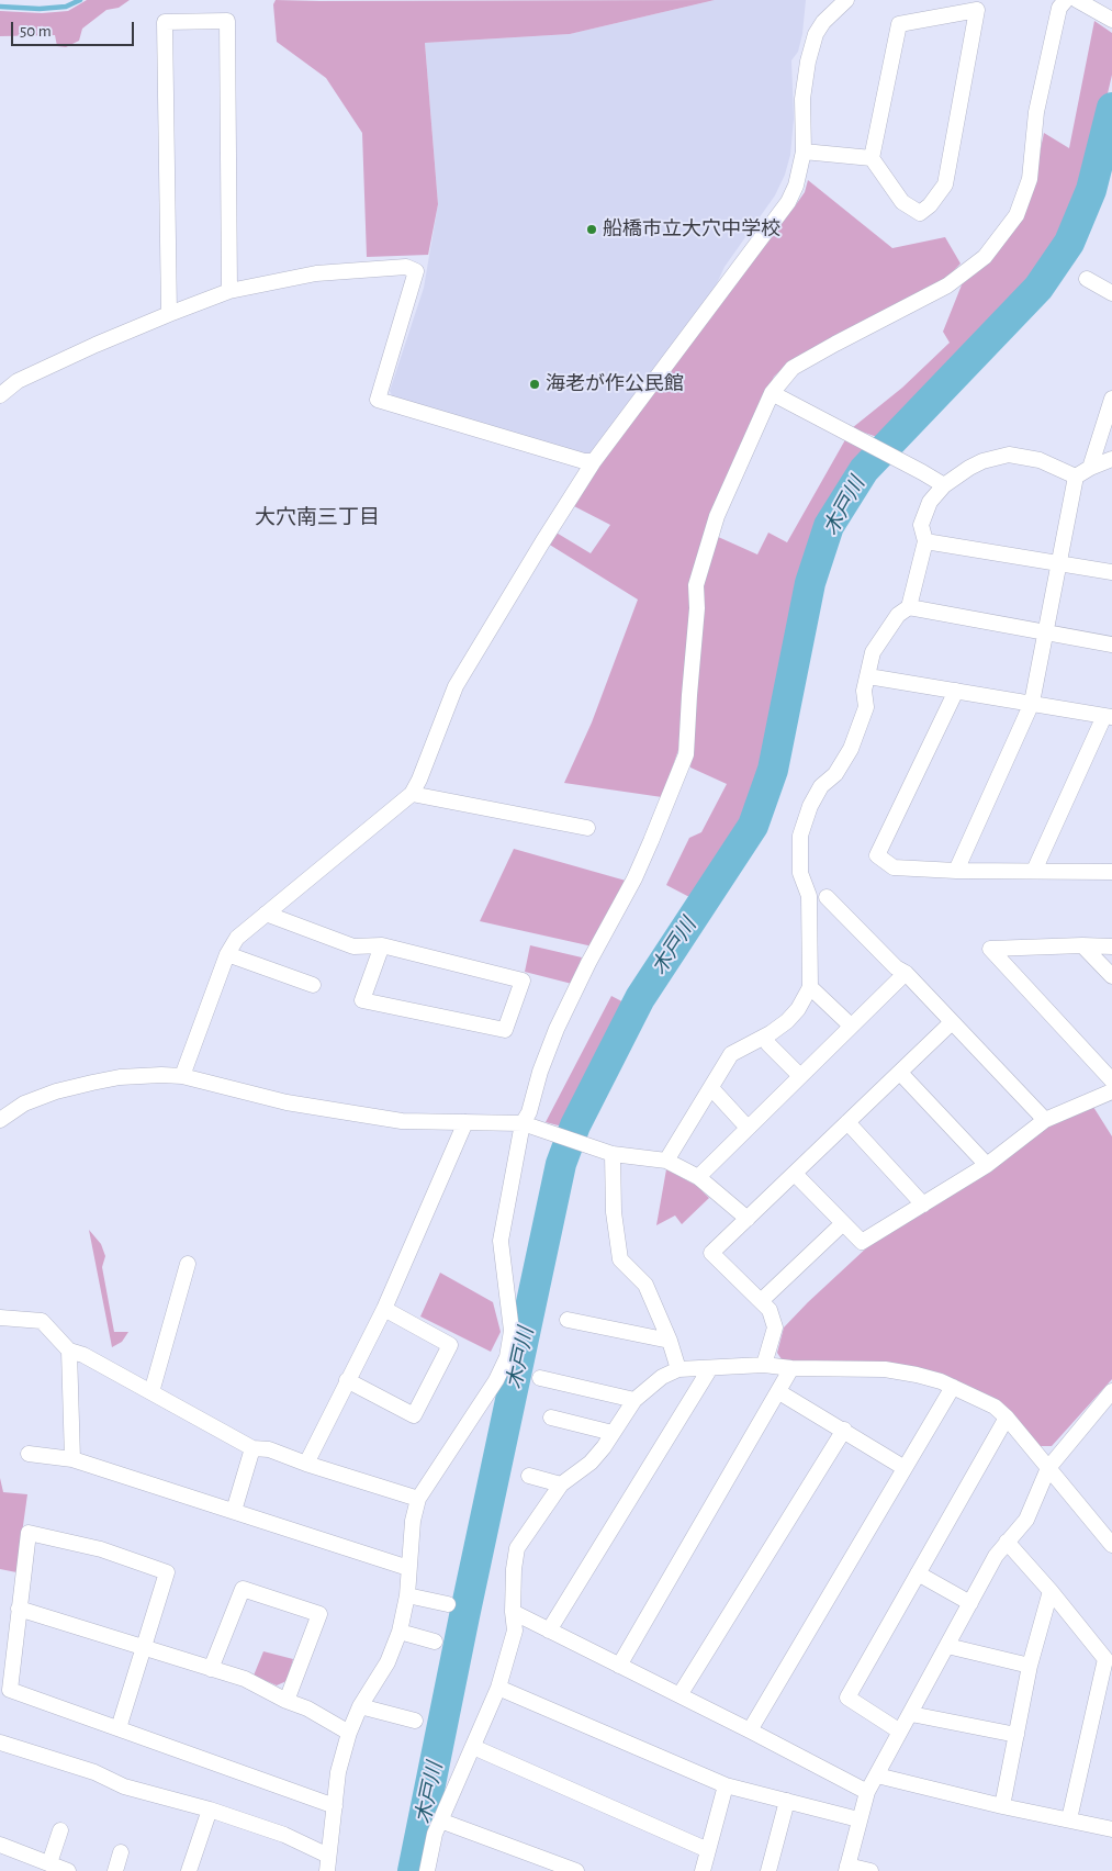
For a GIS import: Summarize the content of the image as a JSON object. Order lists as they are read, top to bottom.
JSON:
{
  "districts": ["大穴南三丁目"],
  "water": ["木戸川"],
  "places": ["船橋市立大穴中学校", "海老が作公民館"],
  "scale_bar": "50 m"
}
